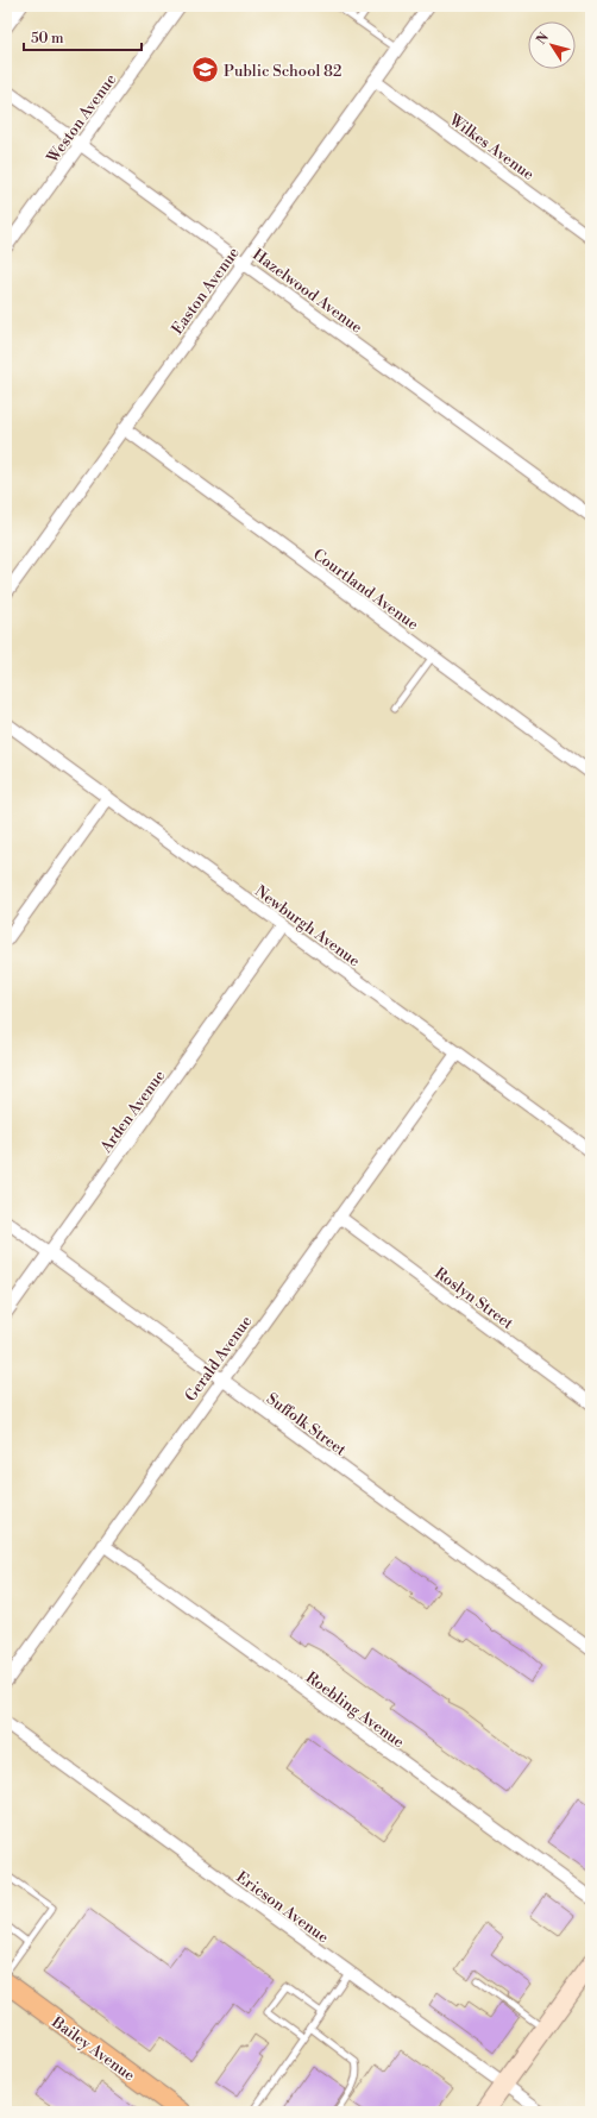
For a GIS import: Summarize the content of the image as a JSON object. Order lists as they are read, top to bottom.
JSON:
{
  "streets": {
    "main road": ["Bailey Avenue"],
    "street": [
      "Weston Avenue",
      "Wilkes Avenue",
      "Easton Avenue",
      "Hazelwood Avenue",
      "Courtland Avenue",
      "Newburgh Avenue",
      "Arden Avenue",
      "Roslyn Street",
      "Gerald Avenue",
      "Suffolk Street",
      "Roebling Avenue",
      "Ericson Avenue"
    ]
  },
  "crossings": [
    ["Weston Avenue", "Hazelwood Avenue"],
    ["Wilkes Avenue", "Easton Avenue"],
    ["Easton Avenue", "Hazelwood Avenue"],
    ["Easton Avenue", "Courtland Avenue"],
    ["Newburgh Avenue", "Arden Avenue"],
    ["Newburgh Avenue", "Gerald Avenue"],
    ["Arden Avenue", "Suffolk Street"],
    ["Roslyn Street", "Gerald Avenue"],
    ["Gerald Avenue", "Suffolk Street"],
    ["Gerald Avenue", "Roebling Avenue"]
  ],
  "places": {
    "school or university": ["Public School 82"]
  },
  "scale_bar": "50 m",
  "north": "top left"
}
